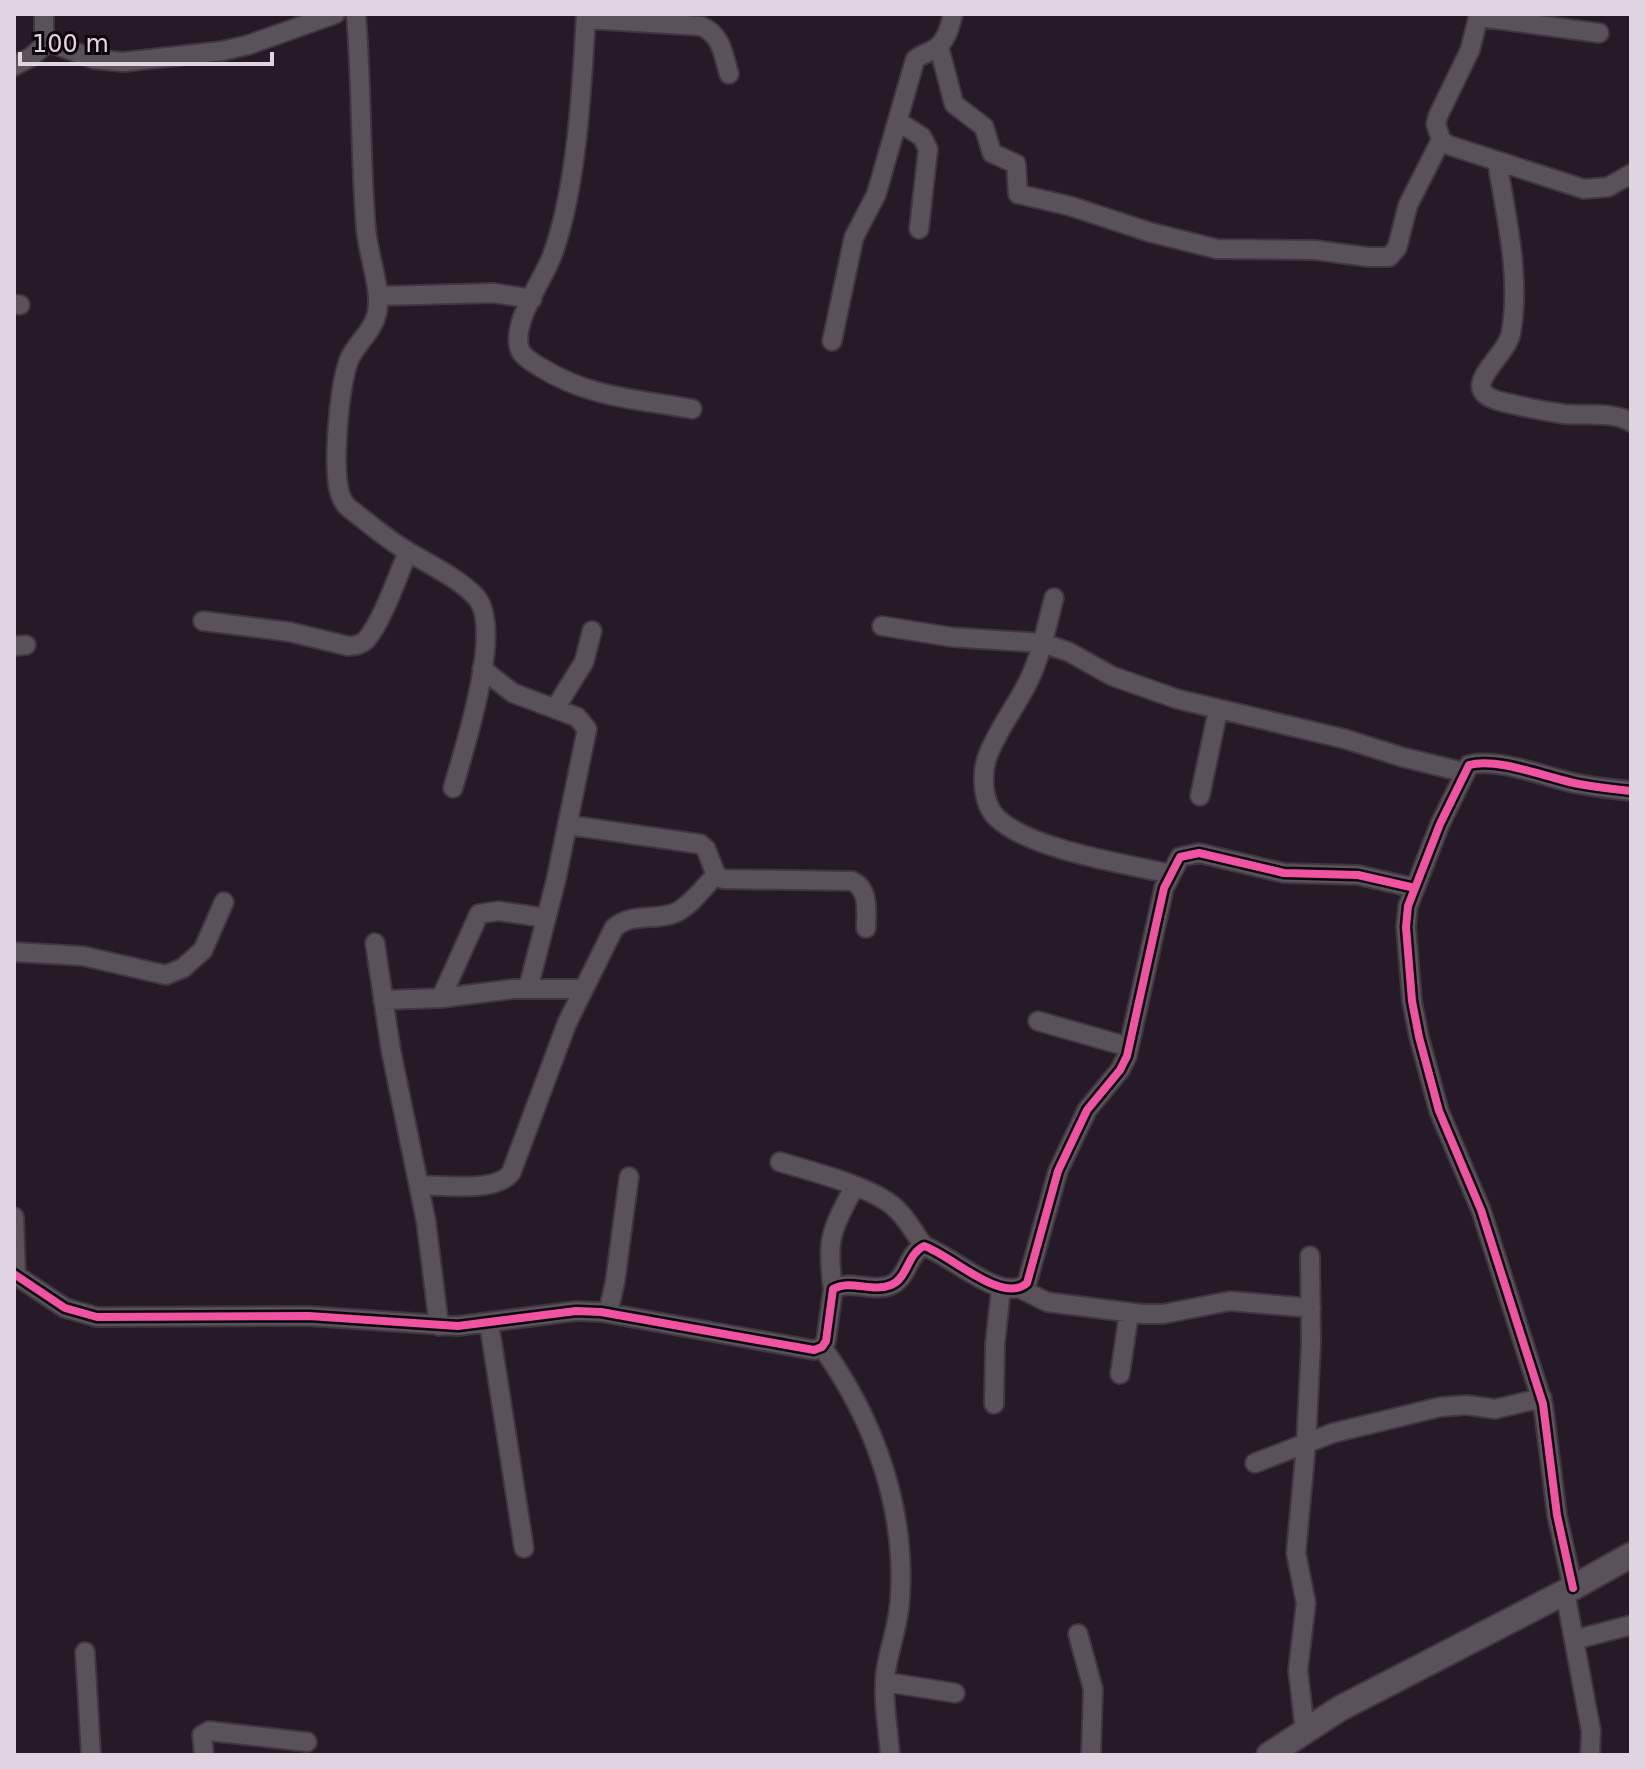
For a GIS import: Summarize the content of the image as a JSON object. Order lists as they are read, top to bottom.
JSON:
{
  "scale_bar": "100 m"
}
